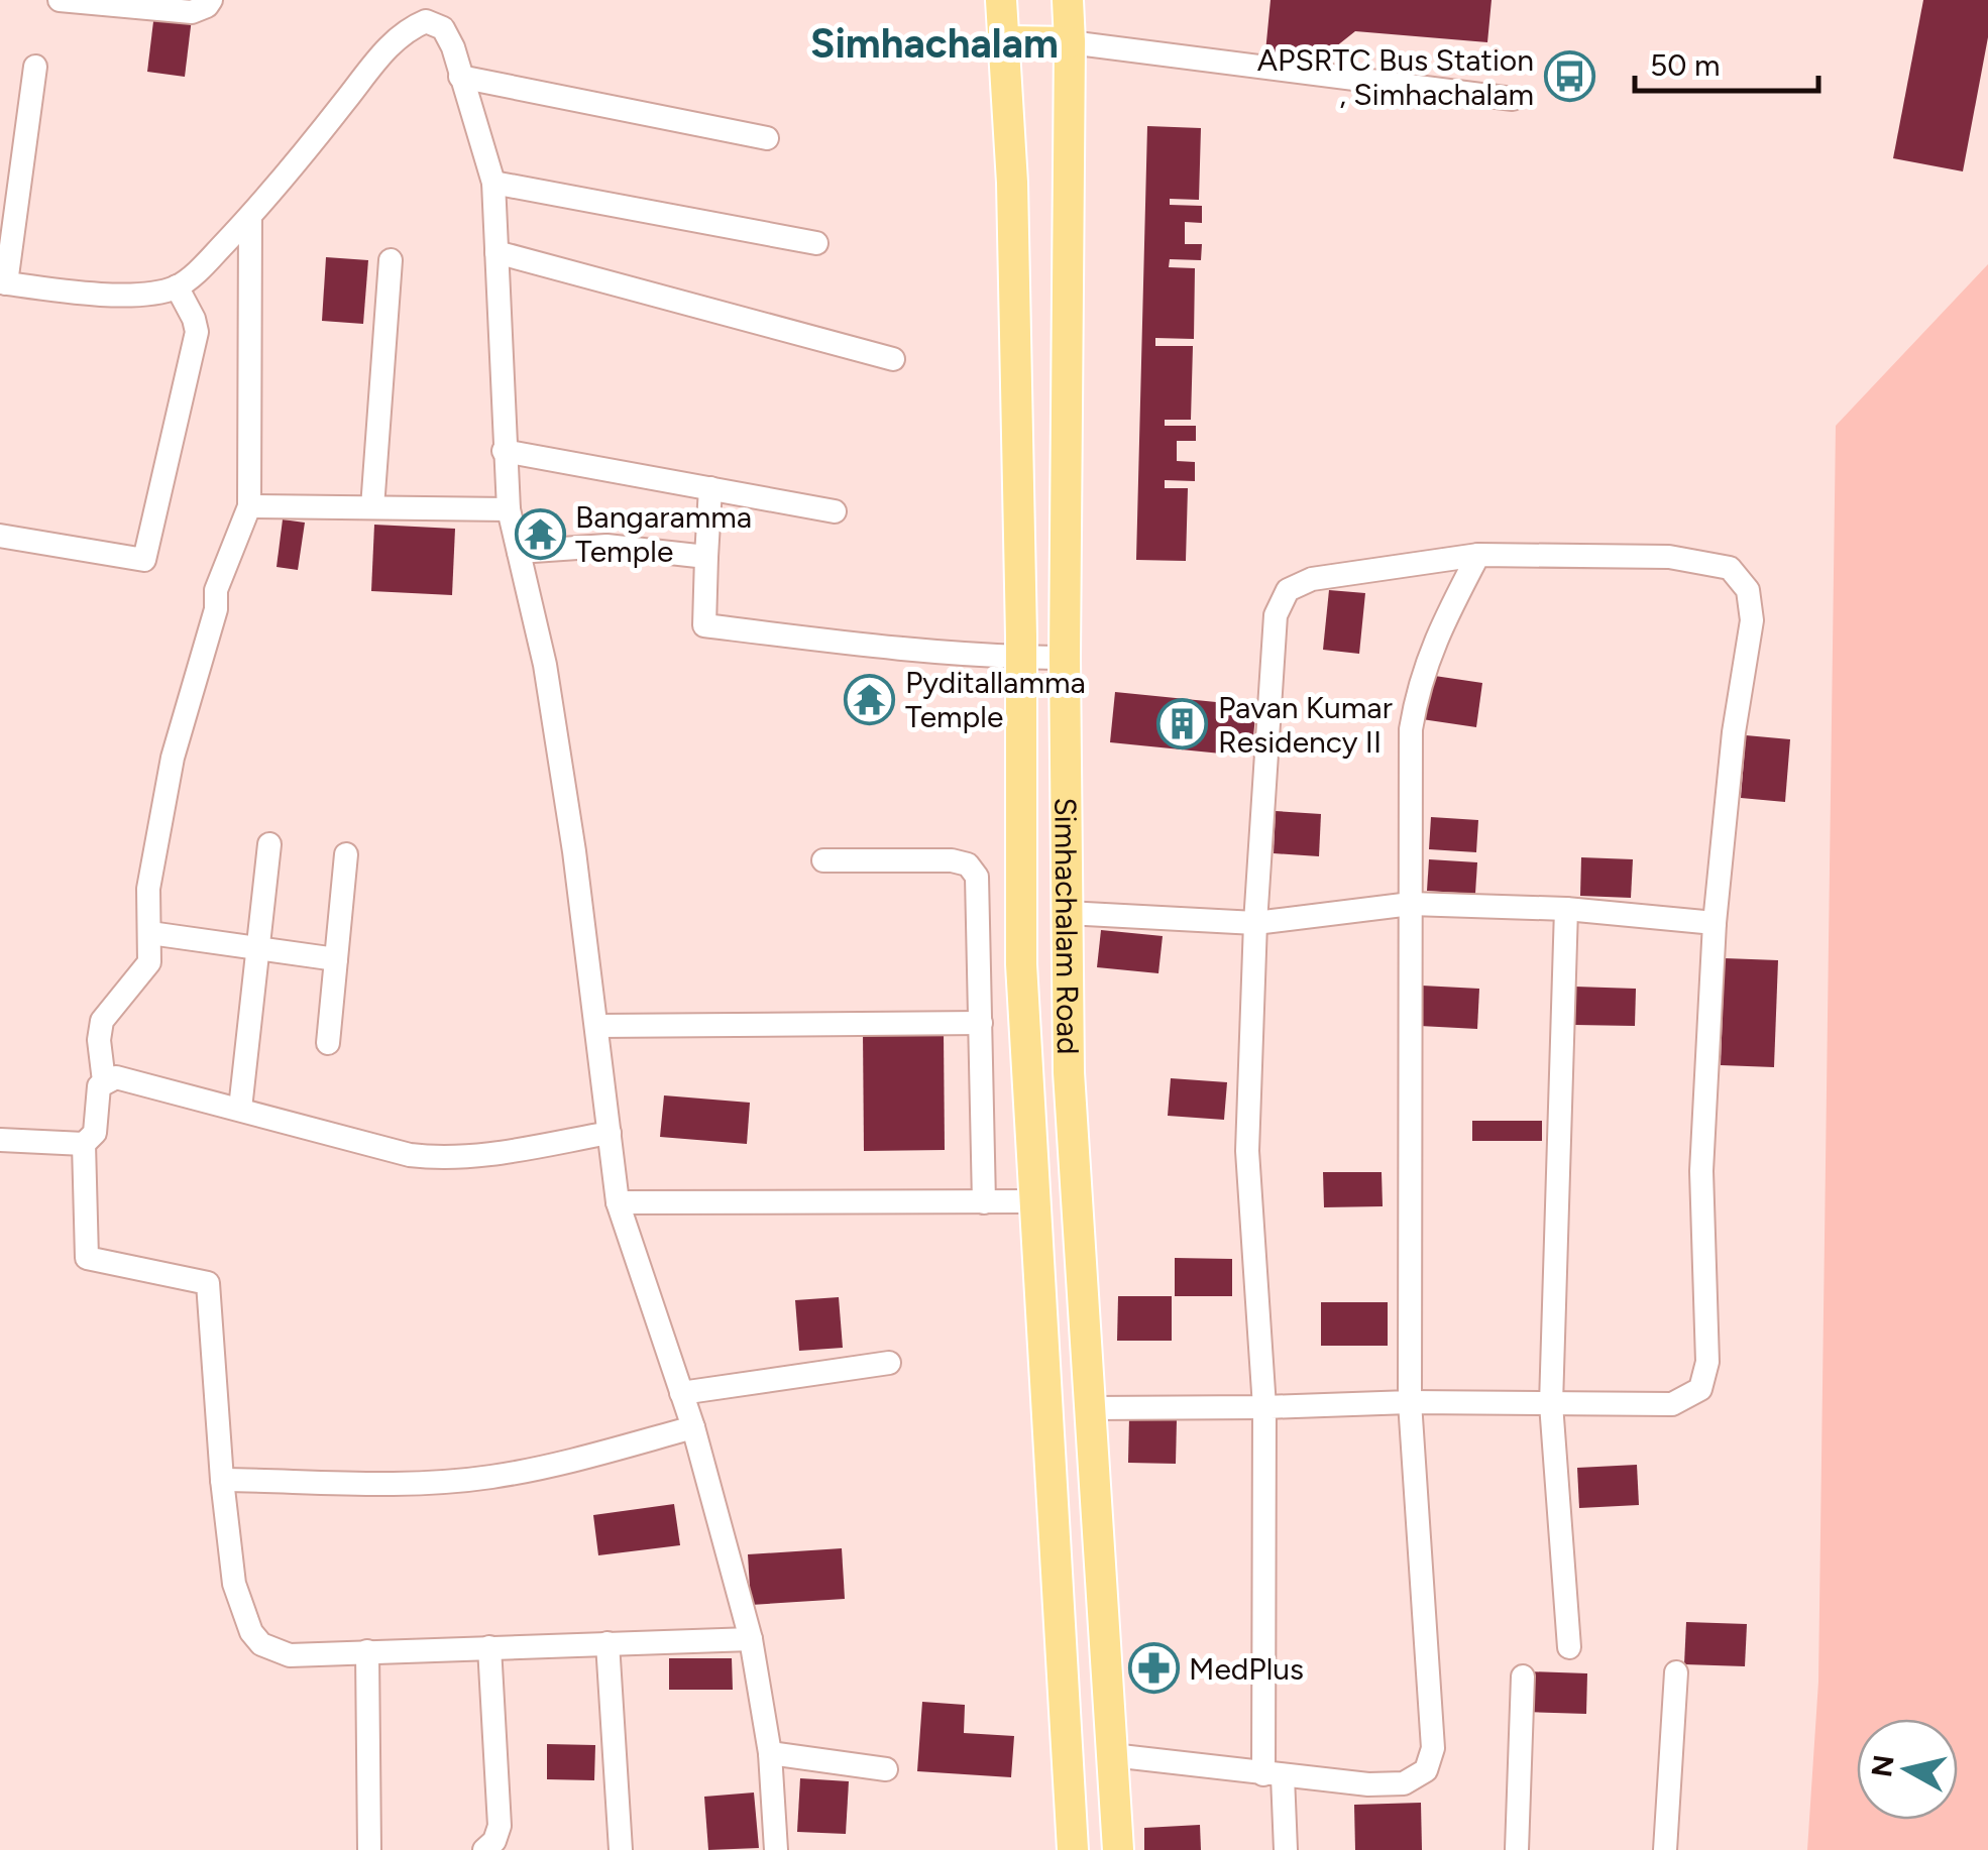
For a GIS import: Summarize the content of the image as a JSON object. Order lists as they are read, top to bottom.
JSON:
{
  "streets": {
    "main road": ["Simhachalam Road"]
  },
  "districts": ["Simhachalam"],
  "places": {
    "bus stop": ["APSRTC Bus Station , Simhachalam"],
    "temple": ["Bangaramma Temple", "Pyditallamma Temple"],
    "building": ["Pavan Kumar Residency II"],
    "pharmacy": ["MedPlus"]
  },
  "scale_bar": "50 m",
  "north": "left"
}
